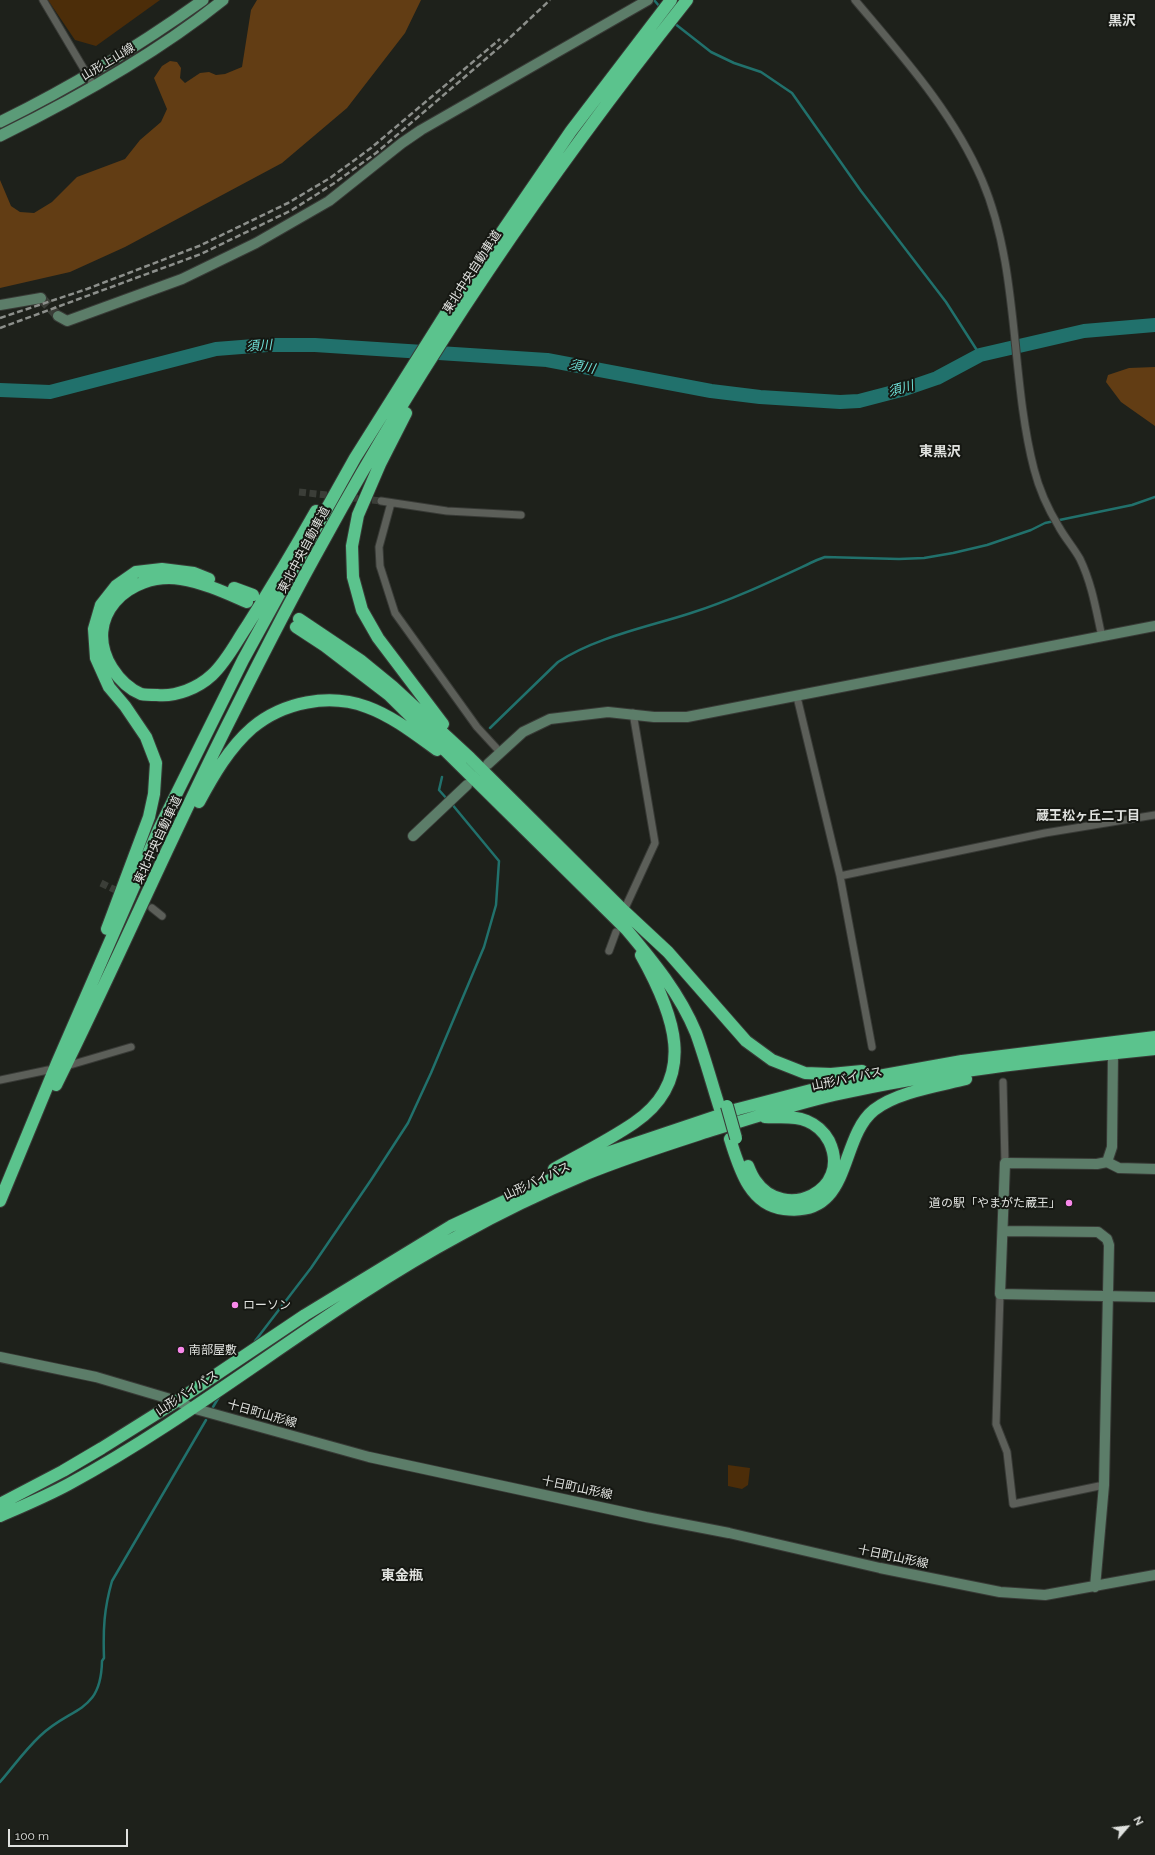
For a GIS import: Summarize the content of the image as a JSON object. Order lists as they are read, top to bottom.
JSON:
{
  "streets": {
    "highway": ["東北中央自動車道", "山形バイパス"],
    "main road": ["山形上山線"],
    "street": ["十日町山形線"]
  },
  "crossings": [
    ["山形バイパス", "十日町山形線"]
  ],
  "districts": [
    "黒沢",
    "東黒沢",
    "蔵王松ヶ丘二丁目",
    "東金瓶"
  ],
  "water": ["須川"],
  "places": ["道の駅「やまがた蔵王」", "ローソン", "南部屋敷"],
  "scale_bar": "100 m",
  "north": "top right"
}
